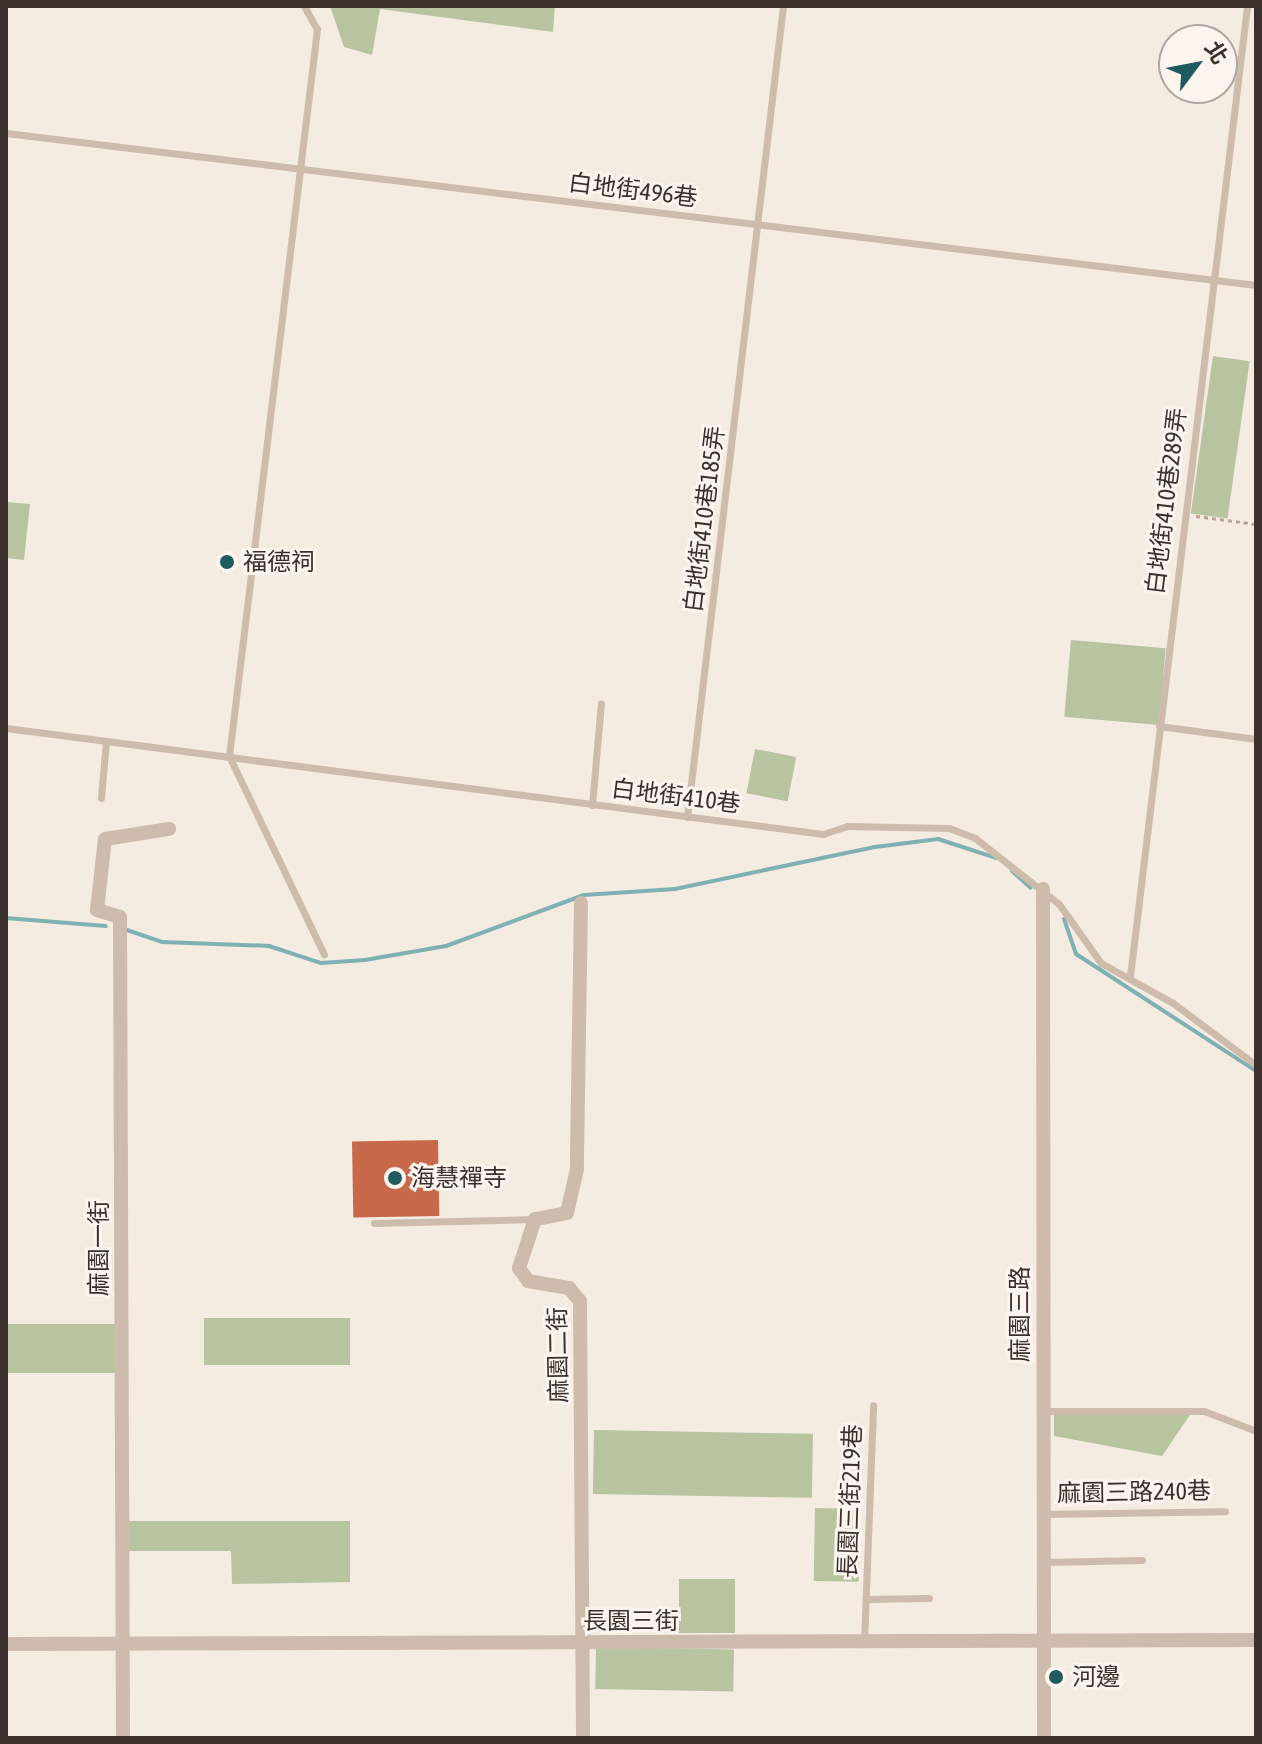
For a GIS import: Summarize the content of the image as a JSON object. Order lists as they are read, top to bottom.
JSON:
{
  "streets": {
    "street": [
      "麻園一街",
      "麻園三路",
      "麻園二街",
      "長園三街"
    ],
    "lane": [
      "白地街496巷",
      "白地街410巷289弄",
      "白地街410巷185弄",
      "白地街410巷",
      "麻園三路240巷",
      "長園三街219巷"
    ]
  },
  "crossings": [
    ["白地街496巷", "白地街410巷289弄"],
    ["白地街496巷", "白地街410巷185弄"],
    ["白地街410巷289弄", "白地街410巷"],
    ["白地街410巷185弄", "白地街410巷"],
    ["白地街410巷", "麻園三路"],
    ["麻園一街", "長園三街"],
    ["麻園三路", "麻園三路240巷"],
    ["麻園三路", "長園三街"],
    ["麻園二街", "長園三街"],
    ["長園三街219巷", "長園三街"]
  ],
  "places": ["福德祠", "海慧禪寺", "河邊"],
  "north": "top right"
}
